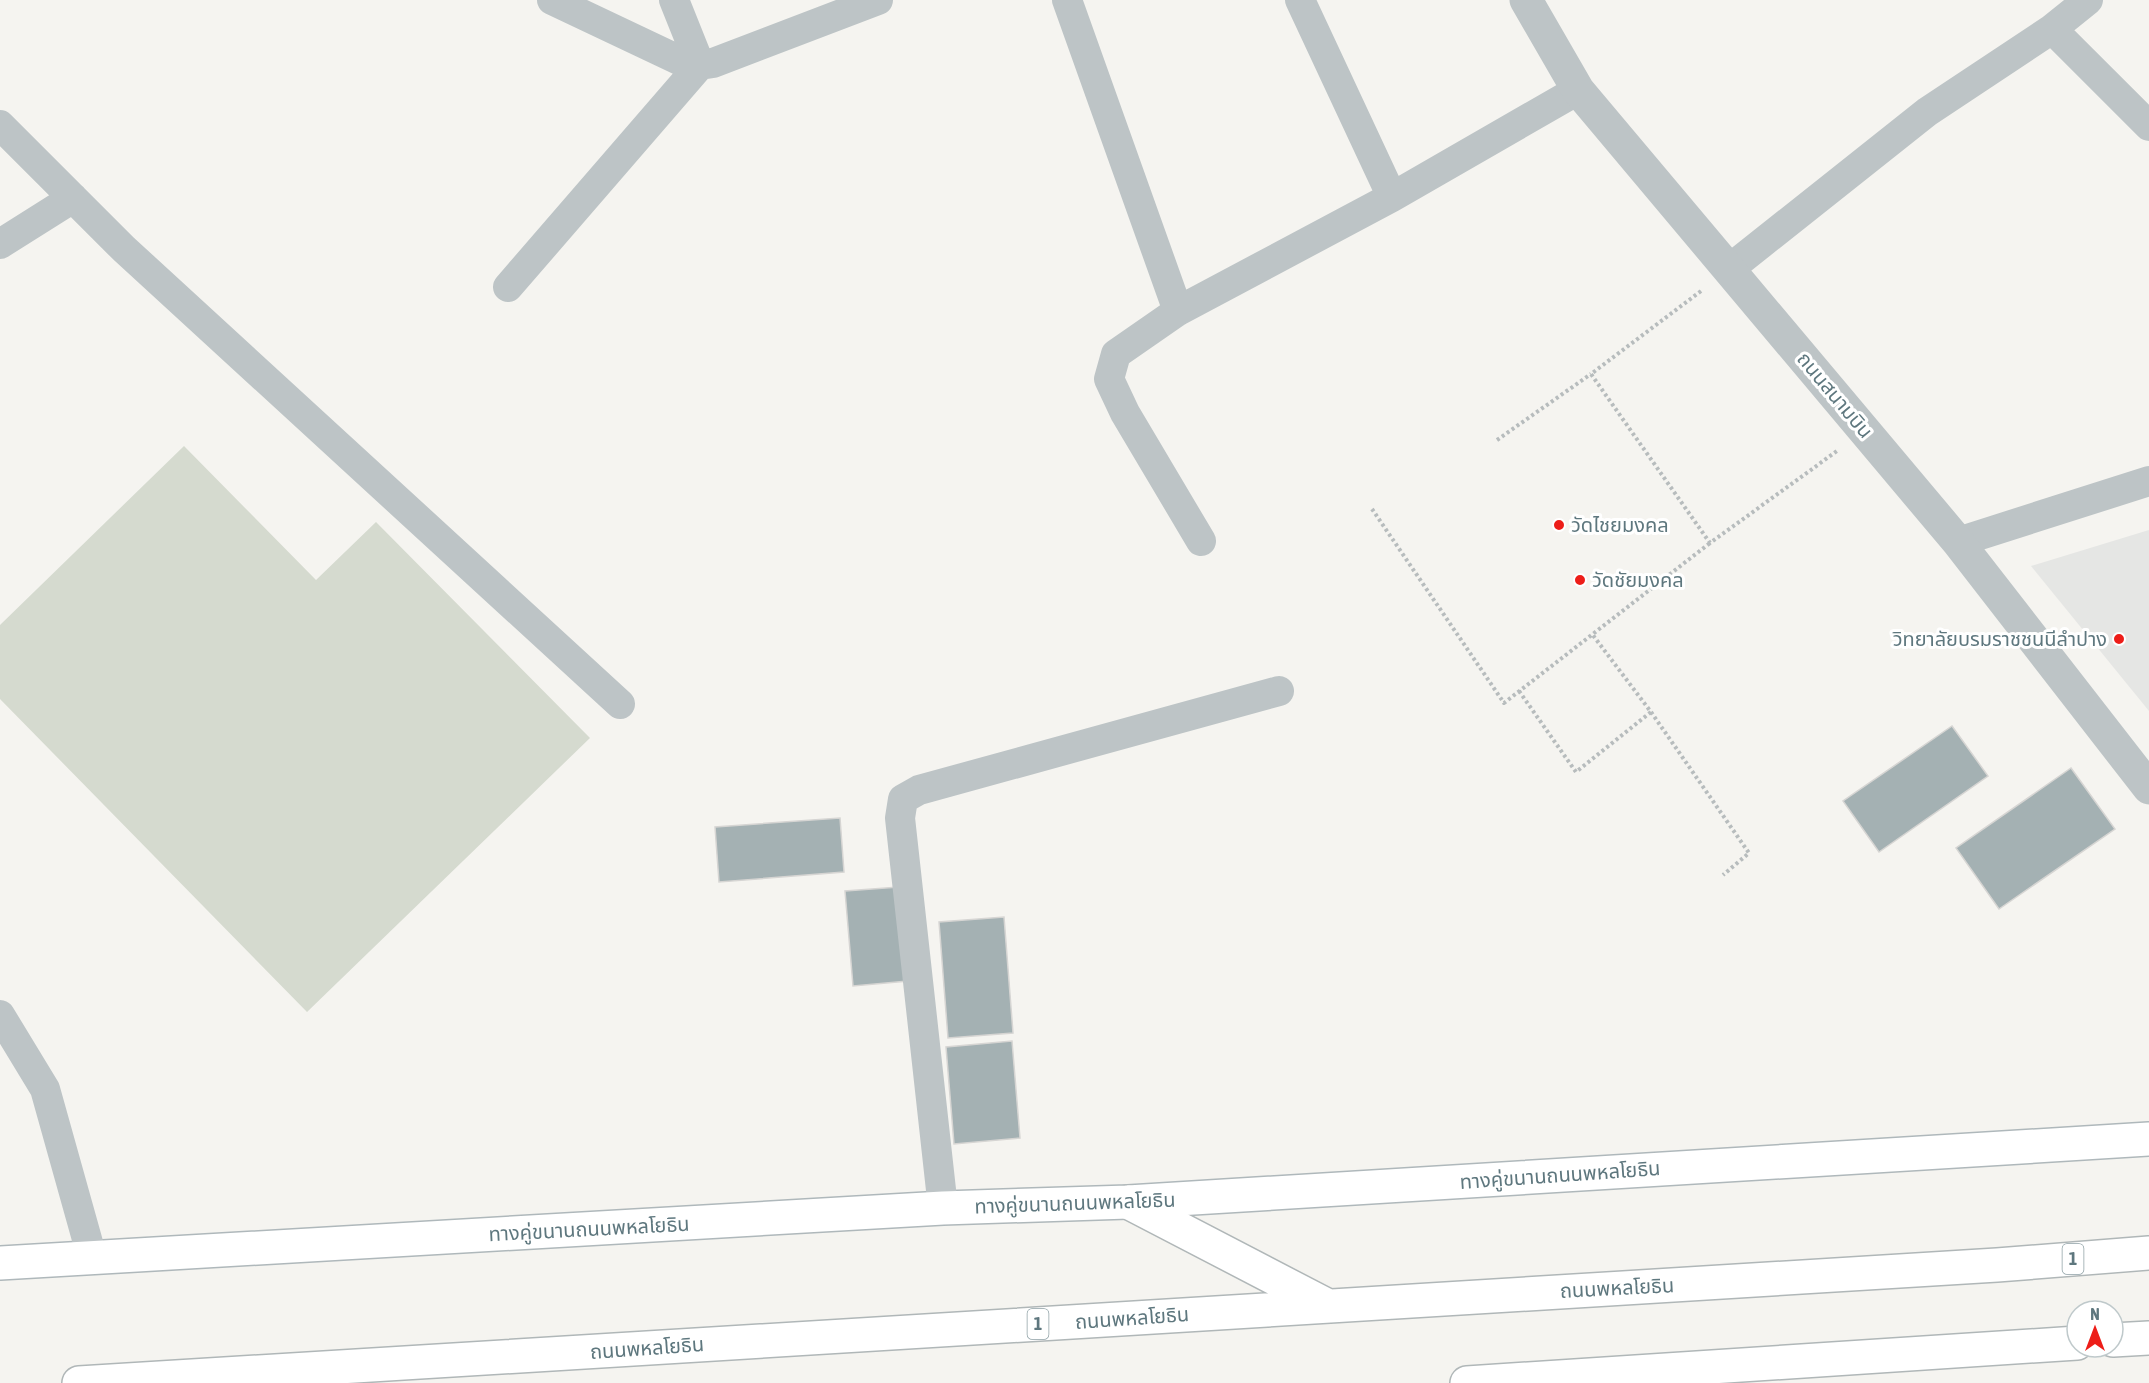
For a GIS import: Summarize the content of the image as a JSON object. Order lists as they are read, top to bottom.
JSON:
{
  "streets": {
    "main road": ["ทางคู่ขนานถนนพหลโยธิน", "1", "ถนนพหลโยธิน"],
    "street": ["ถนนสนามบิน"]
  },
  "places": ["วัดไชยมงคล", "วัดชัยมงคล", "วิทยาลัยบรมราชชนนีลำปาง"],
  "north": "top"
}
